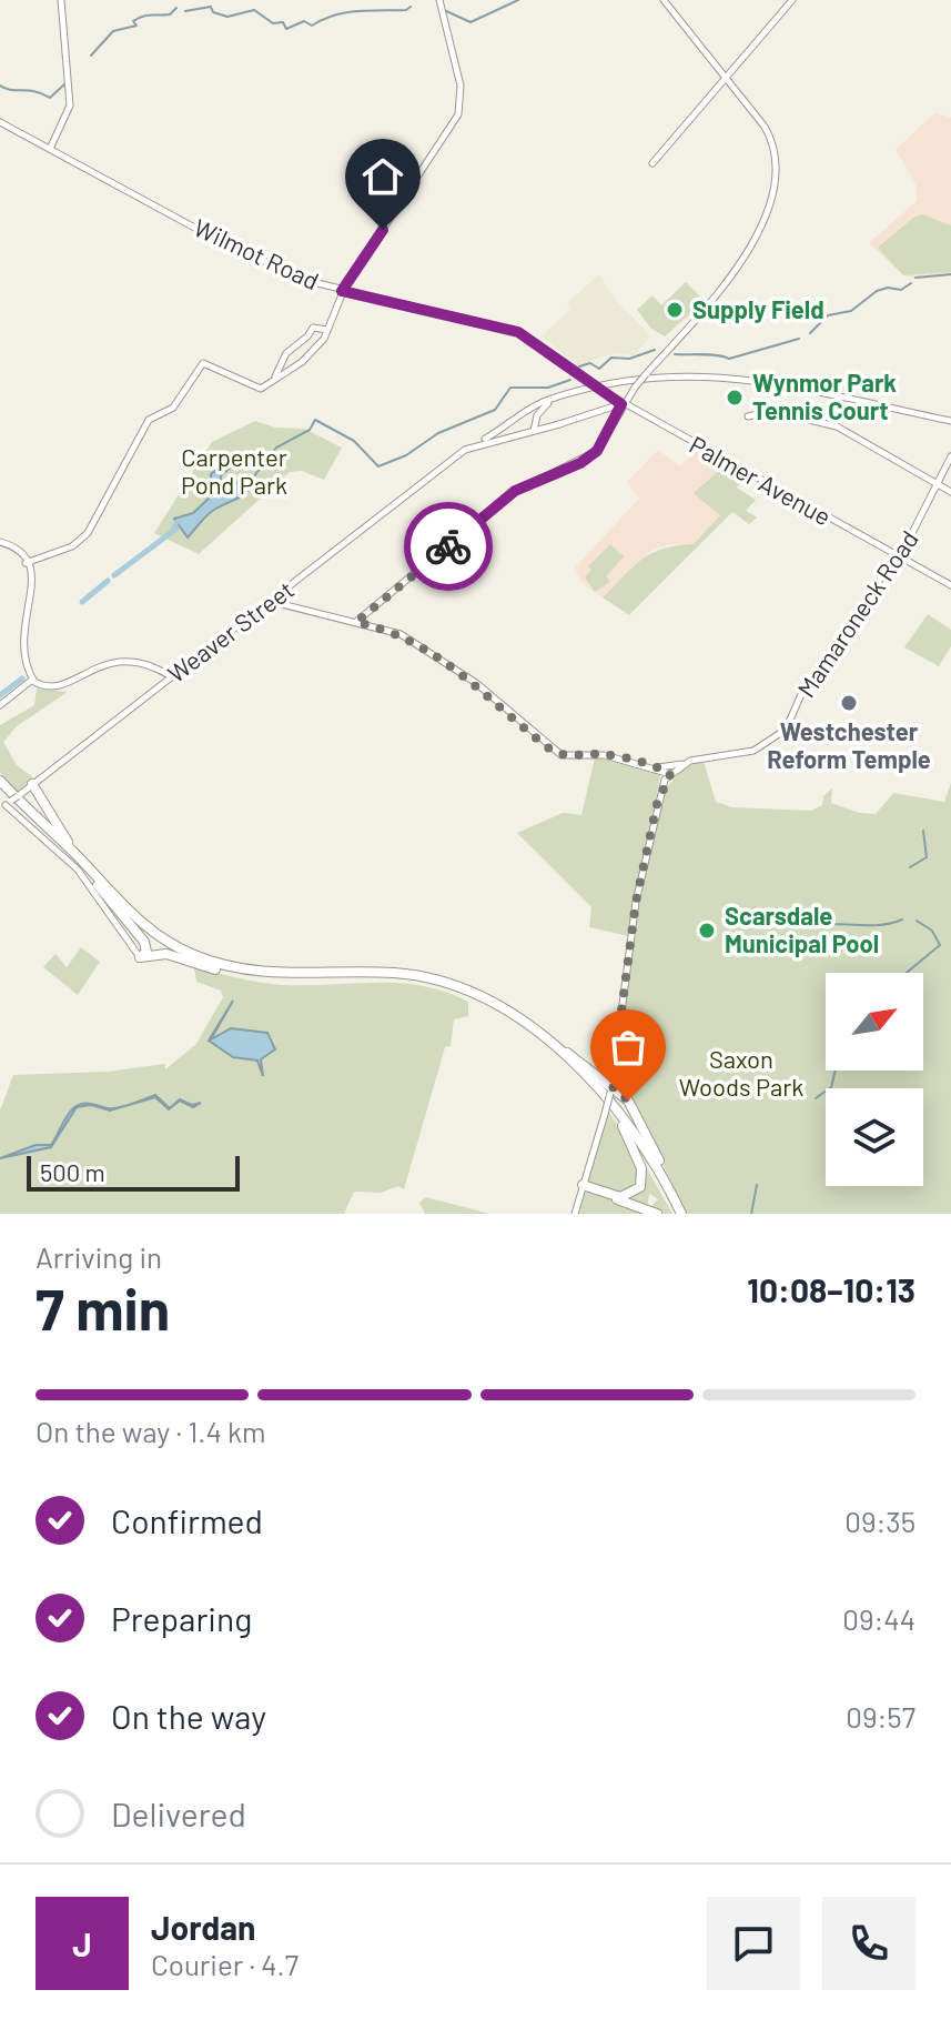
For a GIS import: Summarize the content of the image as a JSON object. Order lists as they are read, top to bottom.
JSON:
{
  "streets": {
    "street": [
      "Wilmot Road",
      "Palmer Avenue",
      "Mamaroneck Road",
      "Weaver Street"
    ]
  },
  "crossings": [
    ["Wilmot Road", "Palmer Avenue"],
    ["Palmer Avenue", "Mamaroneck Road"],
    ["Palmer Avenue", "Weaver Street"]
  ],
  "parks": ["Carpenter Pond Park", "Saxon Woods Park"],
  "places": [
    "Supply Field",
    "Wynmor Park Tennis Court",
    "Westchester Reform Temple",
    "Scarsdale Municipal Pool"
  ],
  "scale_bar": "500 m",
  "north": "top right",
  "page": {
    "scale": "500 m",
    "heading": ["7 min", "Arriving in", "10:08–10:13"],
    "panel": ["Jordan", "Courier · 4.7"],
    "bar": "On the way · 1.4 km",
    "list": [
      ["Confirmed", "09:35"],
      ["Preparing", "09:44"],
      ["On the way", "09:57"],
      "Delivered"
    ],
    "round": "J"
  }
}
